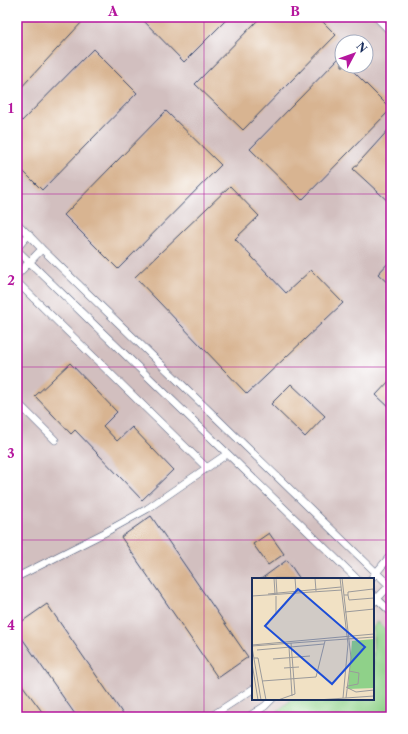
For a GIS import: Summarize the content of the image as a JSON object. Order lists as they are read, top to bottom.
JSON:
{
  "north": "top right",
  "grid": {
    "columns": ["A", "B"],
    "rows": [
      "1",
      "2",
      "3",
      "4"
    ]
  }
}
